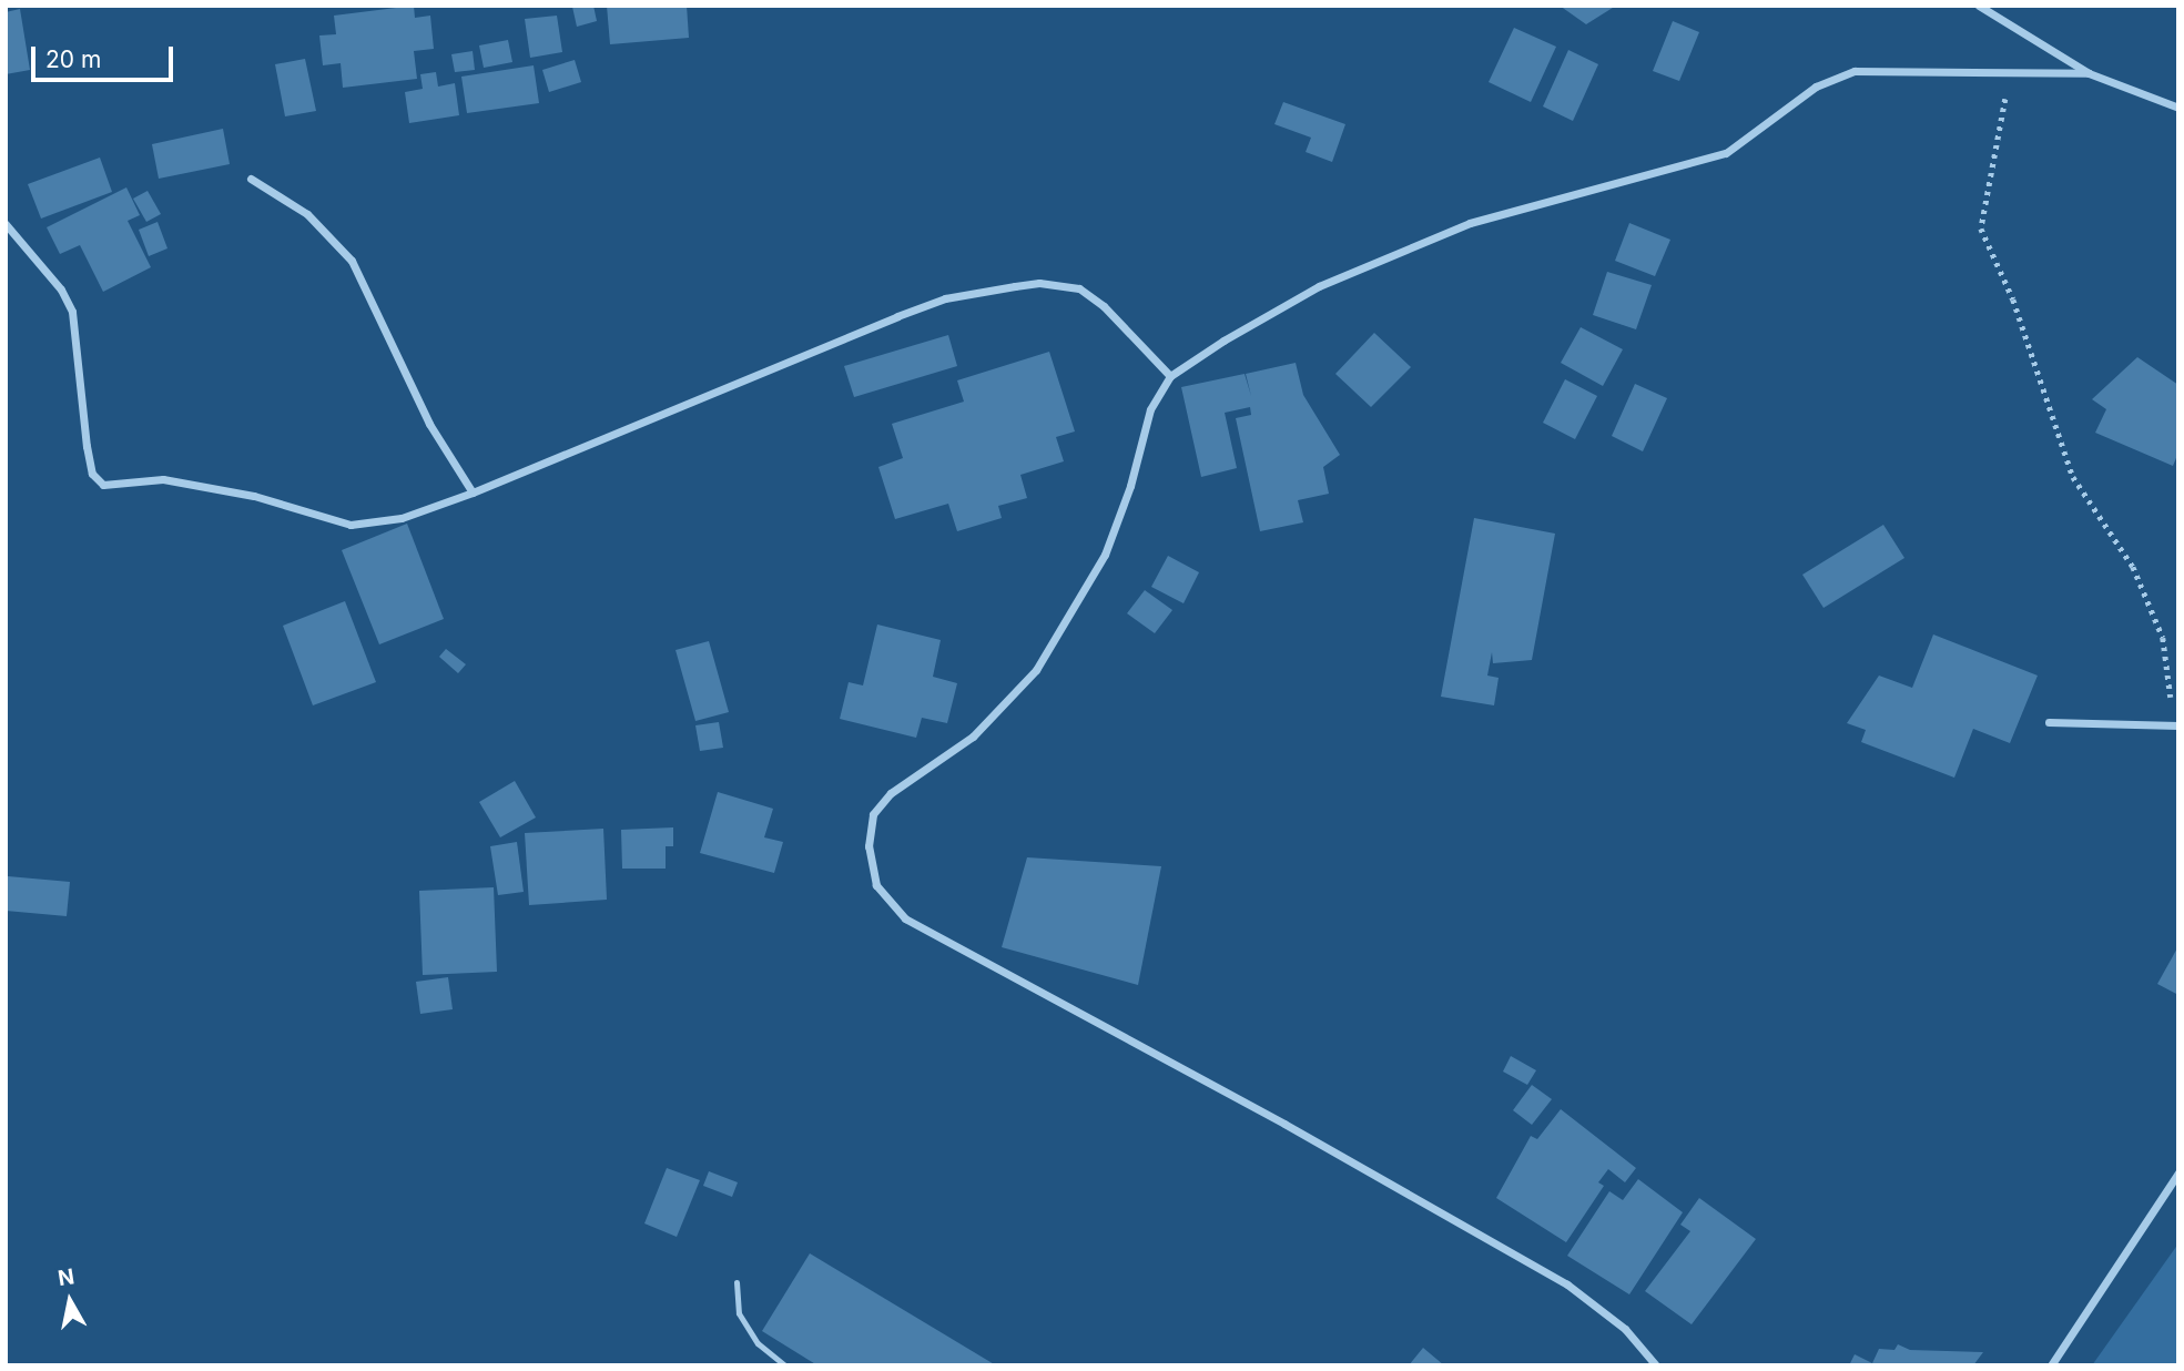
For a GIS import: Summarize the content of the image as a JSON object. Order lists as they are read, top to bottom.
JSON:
{
  "scale_bar": "20 m",
  "north": "top"
}
